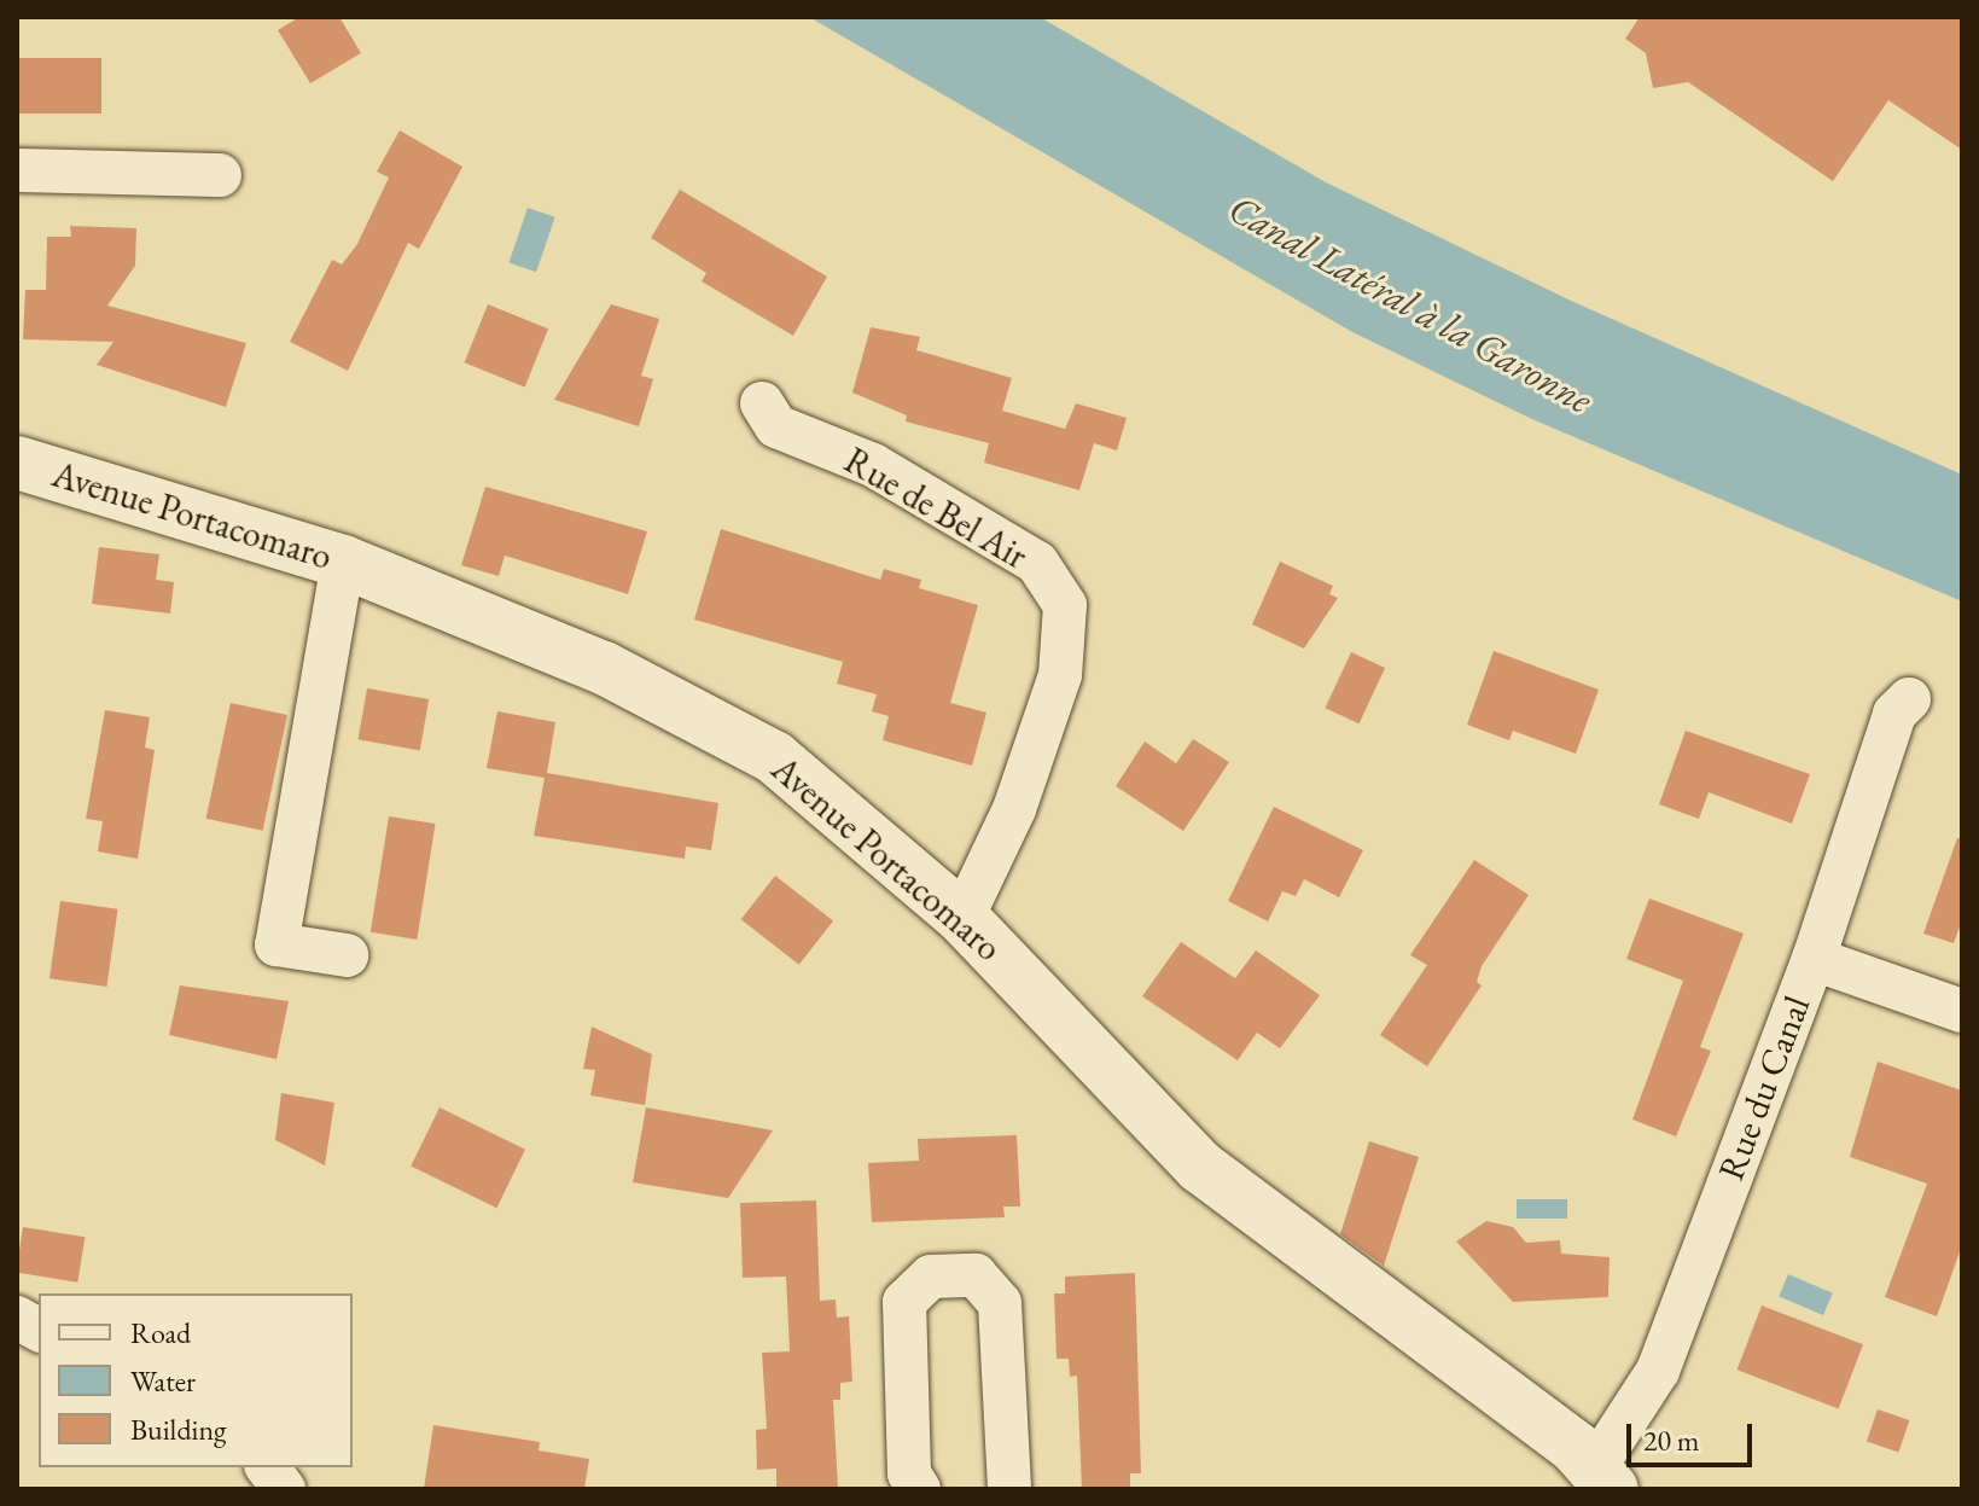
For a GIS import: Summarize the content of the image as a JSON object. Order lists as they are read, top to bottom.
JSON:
{
  "streets": {
    "street": ["Rue de Bel Air", "Avenue Portacomaro", "Rue du Canal"]
  },
  "crossings": [
    ["Rue de Bel Air", "Avenue Portacomaro"],
    ["Avenue Portacomaro", "Rue du Canal"]
  ],
  "water": ["Canal Latéral à la Garonne"],
  "legend": ["Road", "Water", "Building"],
  "scale_bar": "20 m"
}
